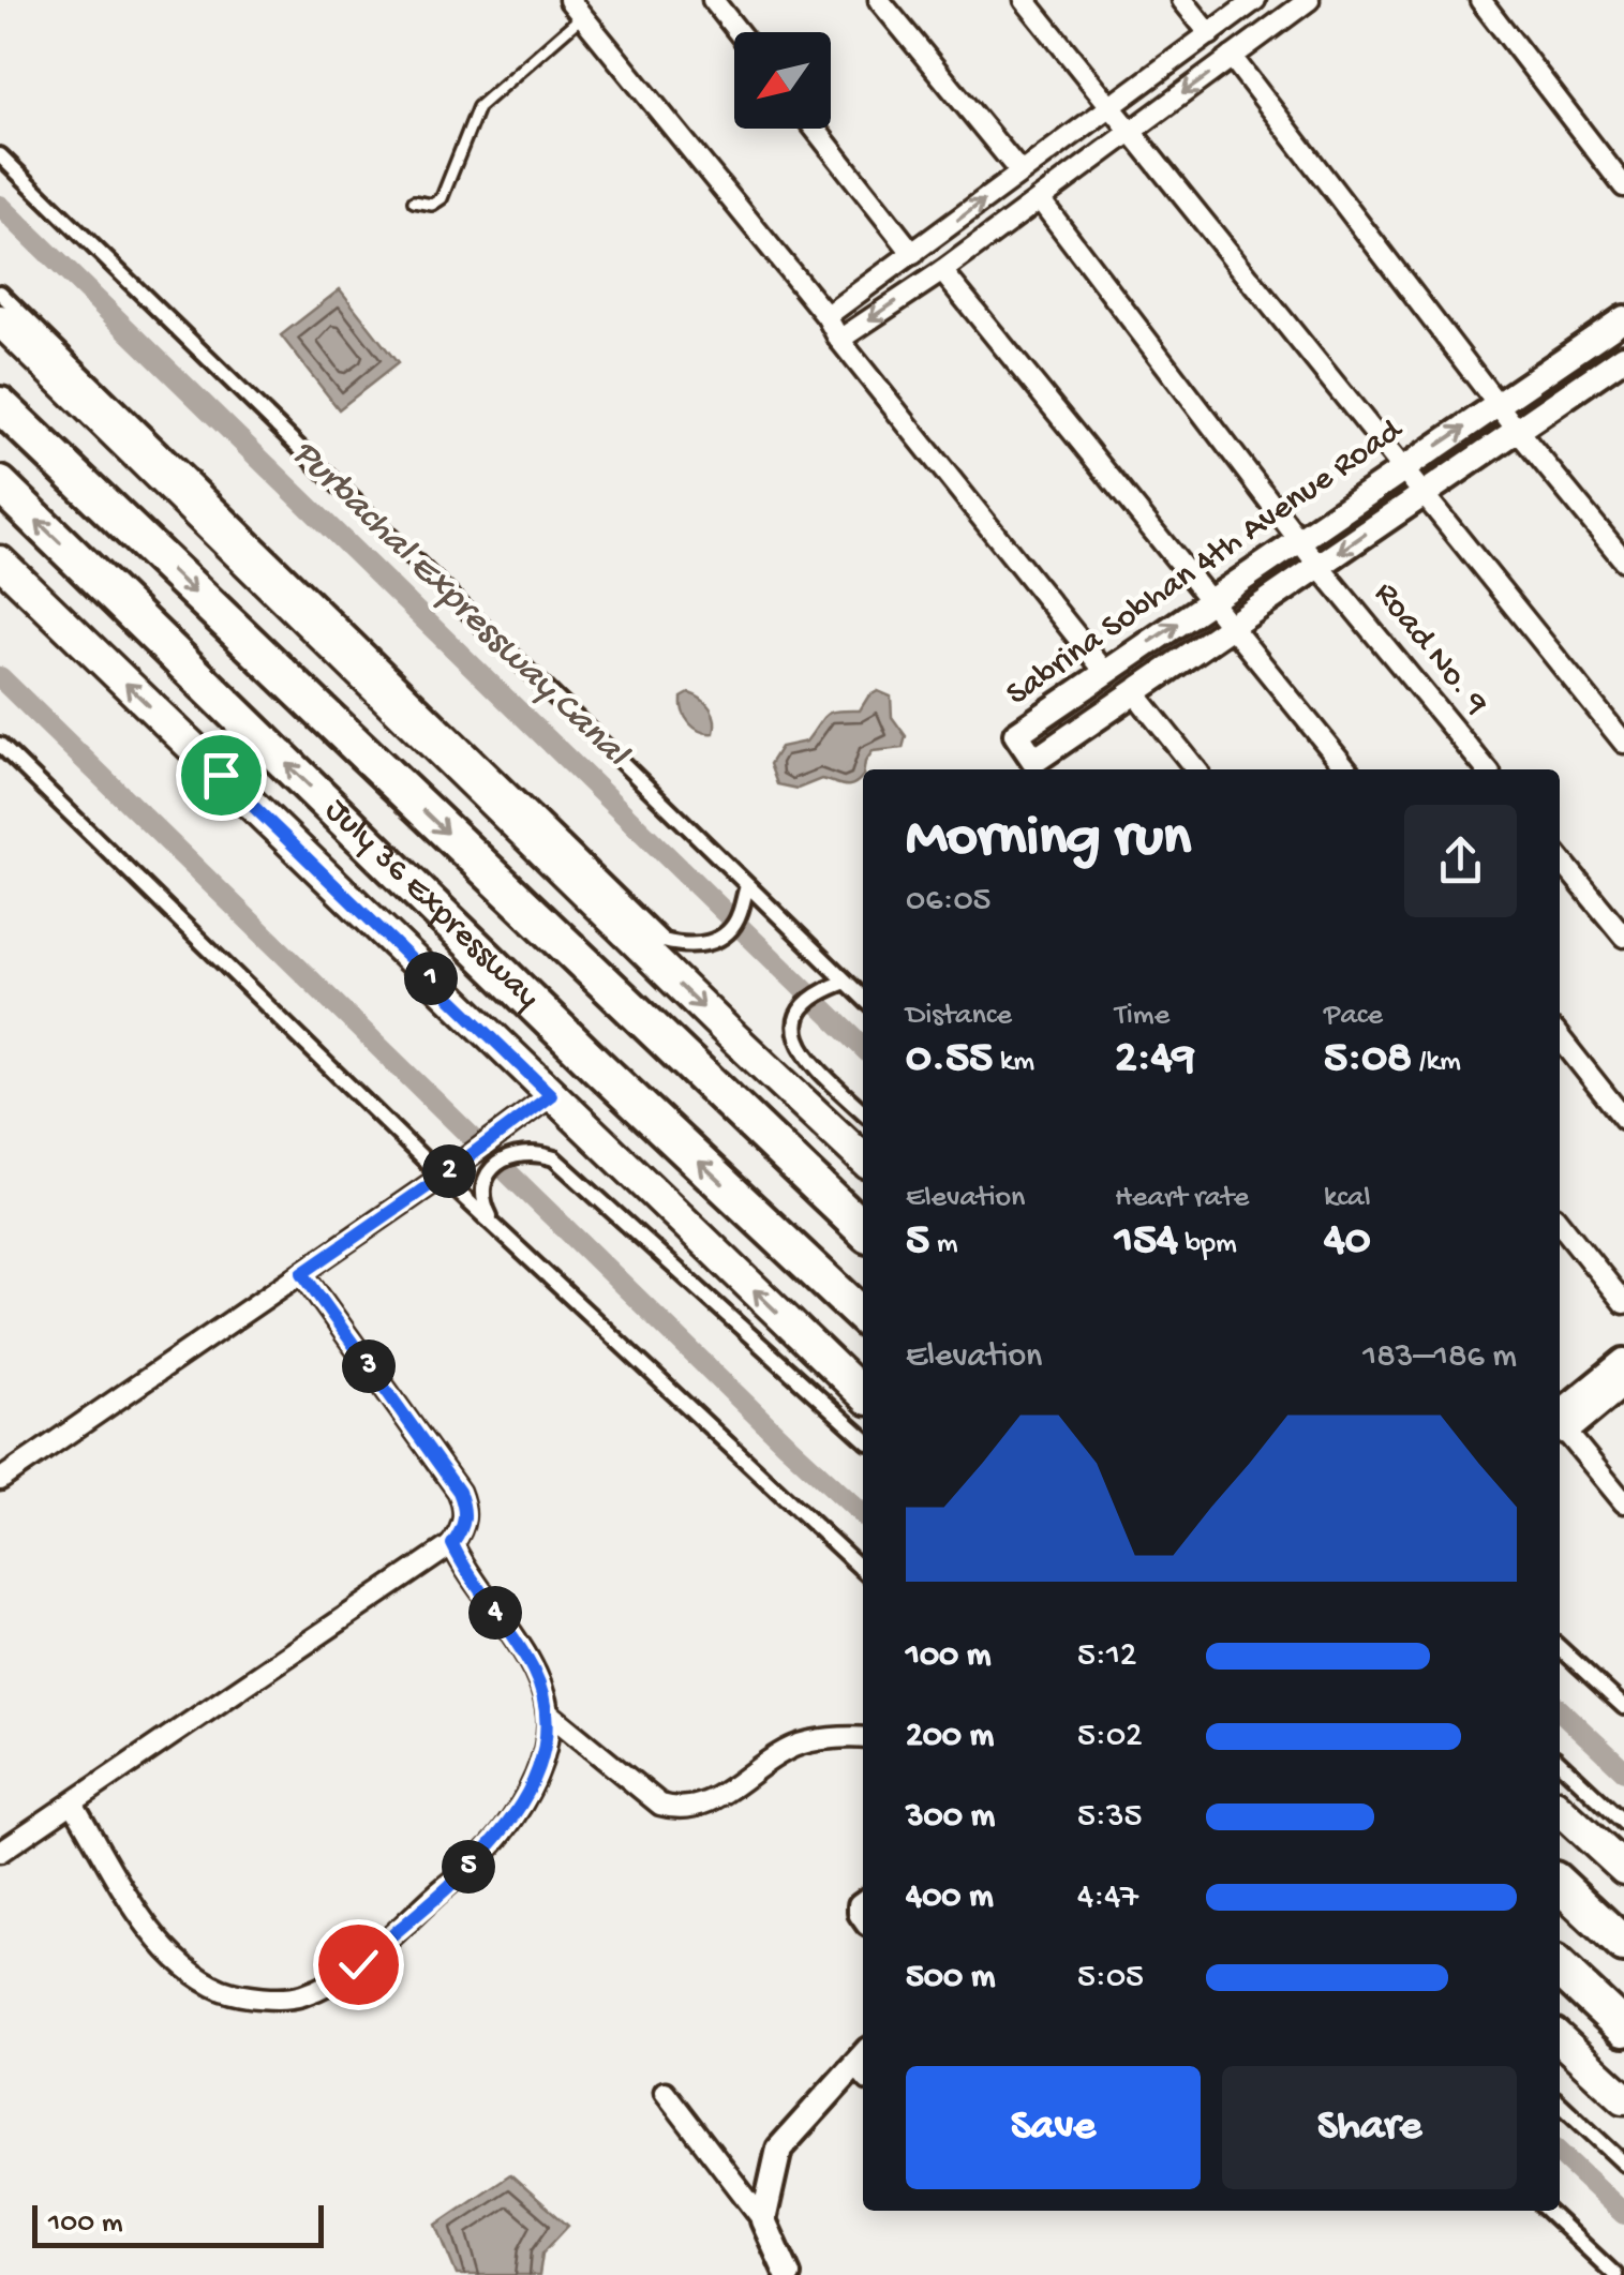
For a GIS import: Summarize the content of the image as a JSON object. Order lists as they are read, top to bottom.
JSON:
{
  "streets": {
    "highway": ["July 36 Expressway"],
    "street": ["Sabrina Sobhan 4th Avenue Road", "Road No. 9"]
  },
  "crossings": [
    ["Sabrina Sobhan 4th Avenue Road", "Road No. 9"]
  ],
  "water": ["Purbachal Expressway Canal"],
  "scale_bar": "100 m",
  "north": "bottom left",
  "page": {
    "heading": ["Morning run", "06:05"],
    "pins": [
      "1",
      "2",
      "3",
      "4",
      "5"
    ],
    "stats": [
      ["Distance", "0.55 km"],
      ["Time", "2:49"],
      ["Pace", "5:08 /km"],
      ["Elevation", "5 m"],
      ["Heart rate", "154 bpm"],
      ["kcal", "40"]
    ],
    "chart": ["Elevation", "183–186 m"],
    "list": [
      {
        "name": "100 m",
        "note": "5:12"
      },
      {
        "name": "200 m",
        "note": "5:02"
      },
      {
        "name": "300 m",
        "note": "5:35"
      },
      {
        "name": "400 m",
        "note": "4:47"
      },
      {
        "name": "500 m",
        "note": "5:05"
      }
    ],
    "buttons": ["Save", "Share"],
    "scale": "100 m"
  }
}
